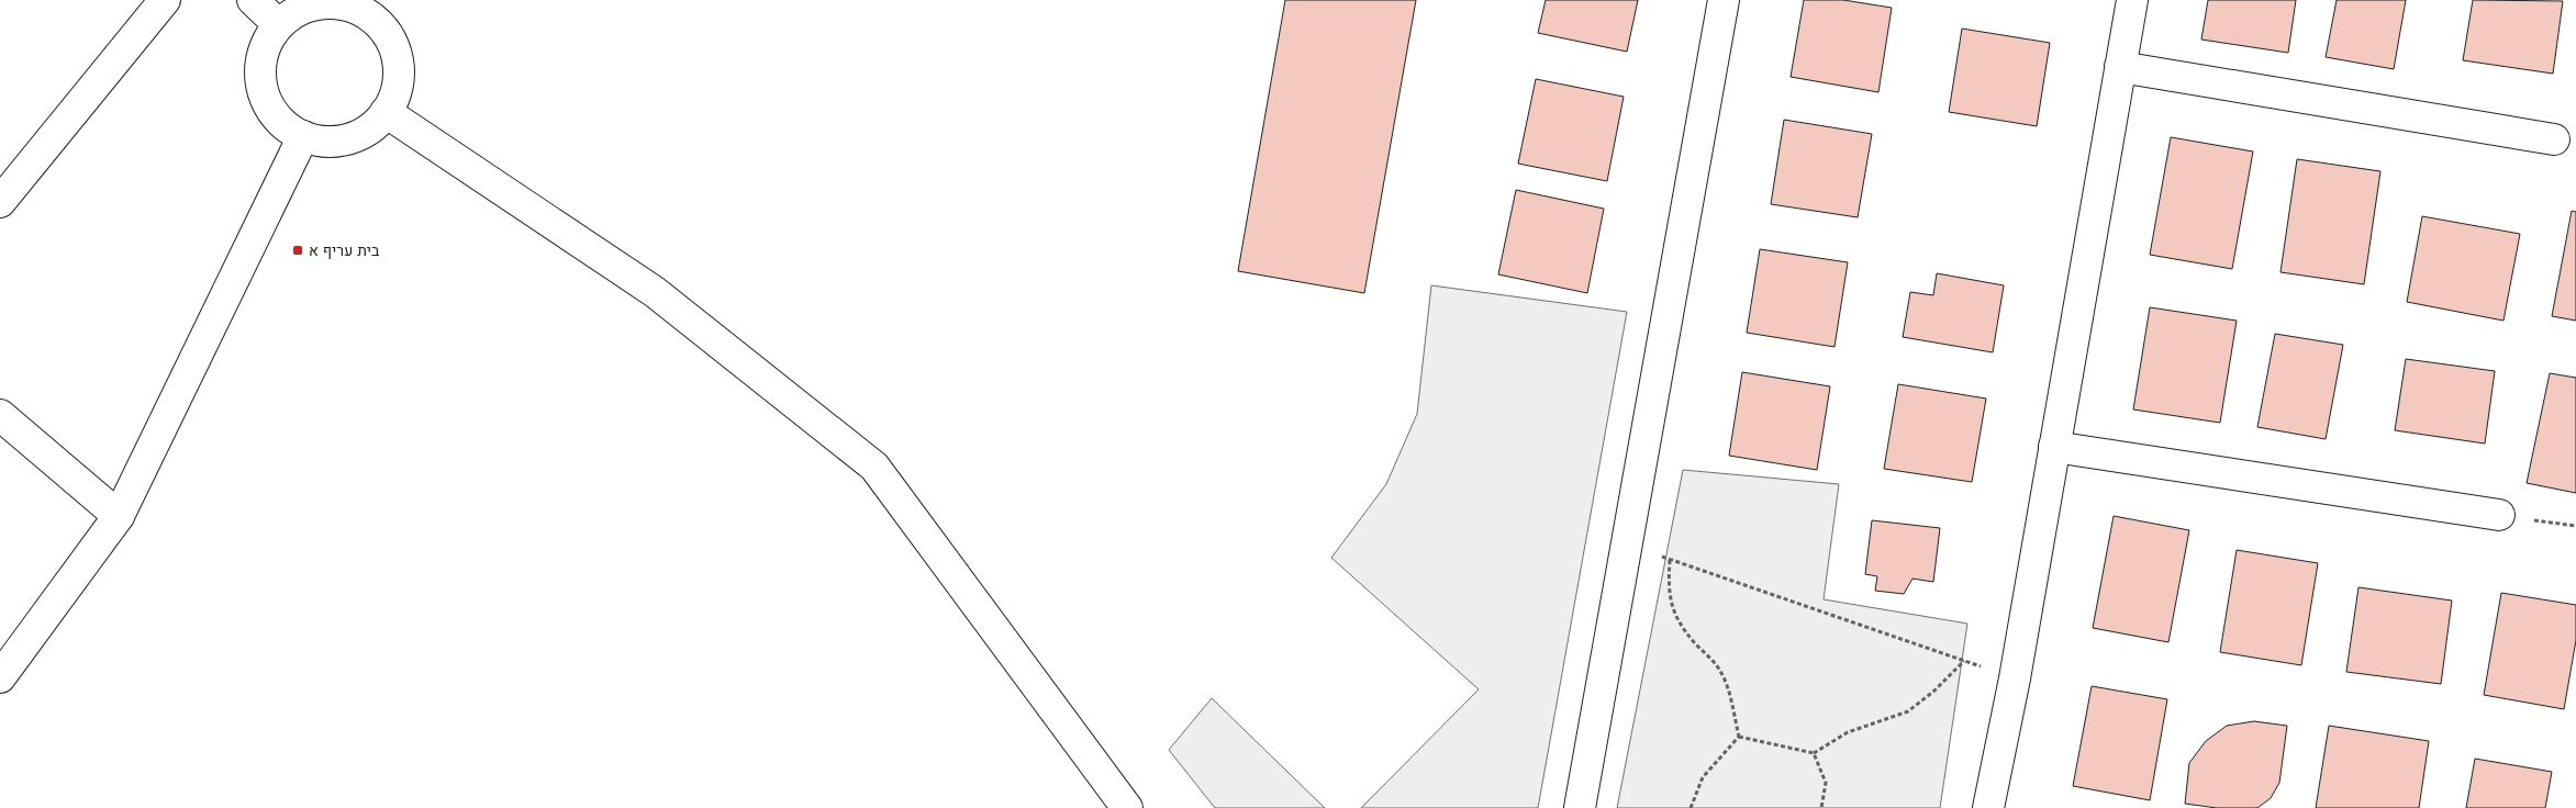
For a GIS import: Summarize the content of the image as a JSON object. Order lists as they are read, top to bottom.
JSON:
{
  "places": {
    "transit": ["בית עריף א"]
  }
}
